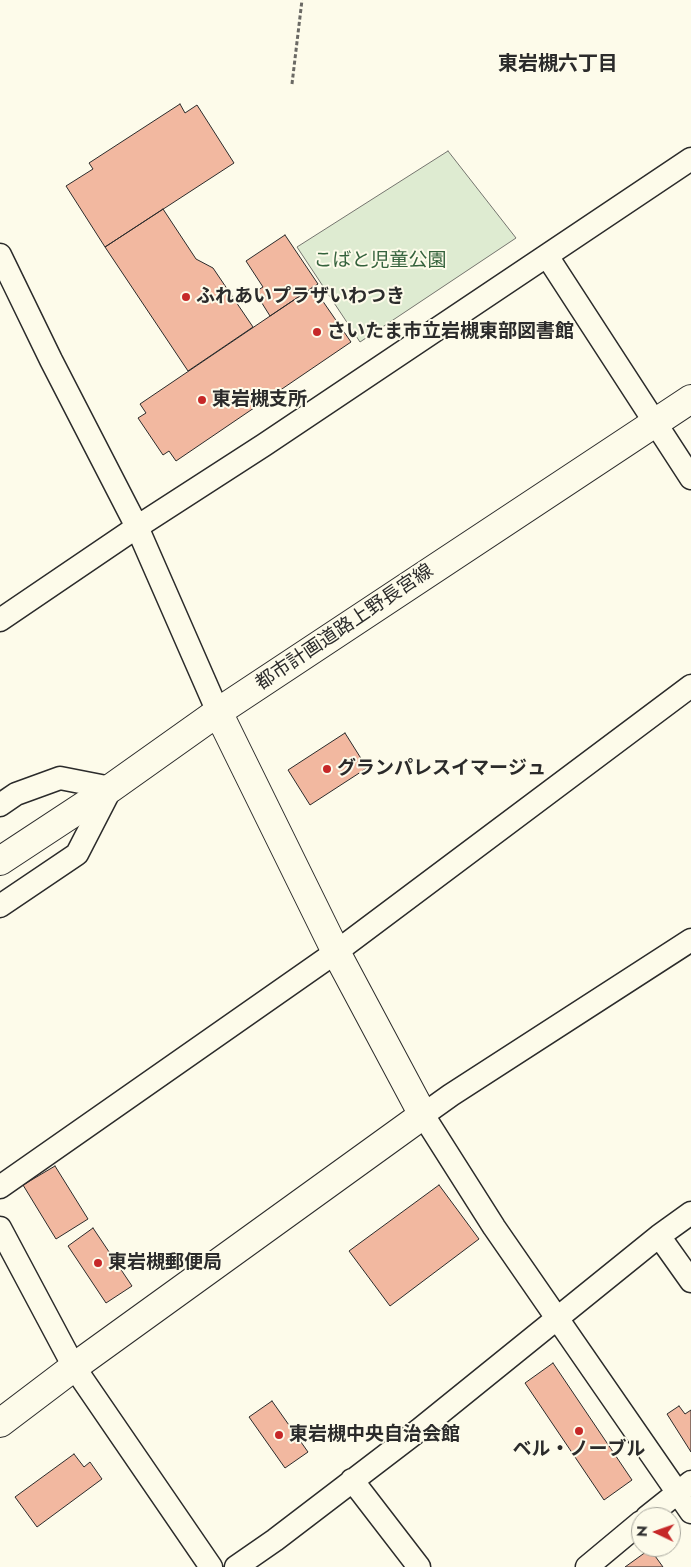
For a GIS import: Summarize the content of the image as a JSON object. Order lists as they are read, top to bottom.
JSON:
{
  "streets": {
    "street": ["都市計画道路上野長宮線"]
  },
  "districts": ["東岩槻六丁目"],
  "parks": ["こばと児童公園"],
  "places": [
    "ふれあいプラザいわつき",
    "さいたま市立岩槻東部図書館",
    "東岩槻支所",
    "グランパレスイマージュ",
    "東岩槻郵便局",
    "ベル・ノーブル",
    "東岩槻中央自治会館"
  ],
  "north": "left"
}
